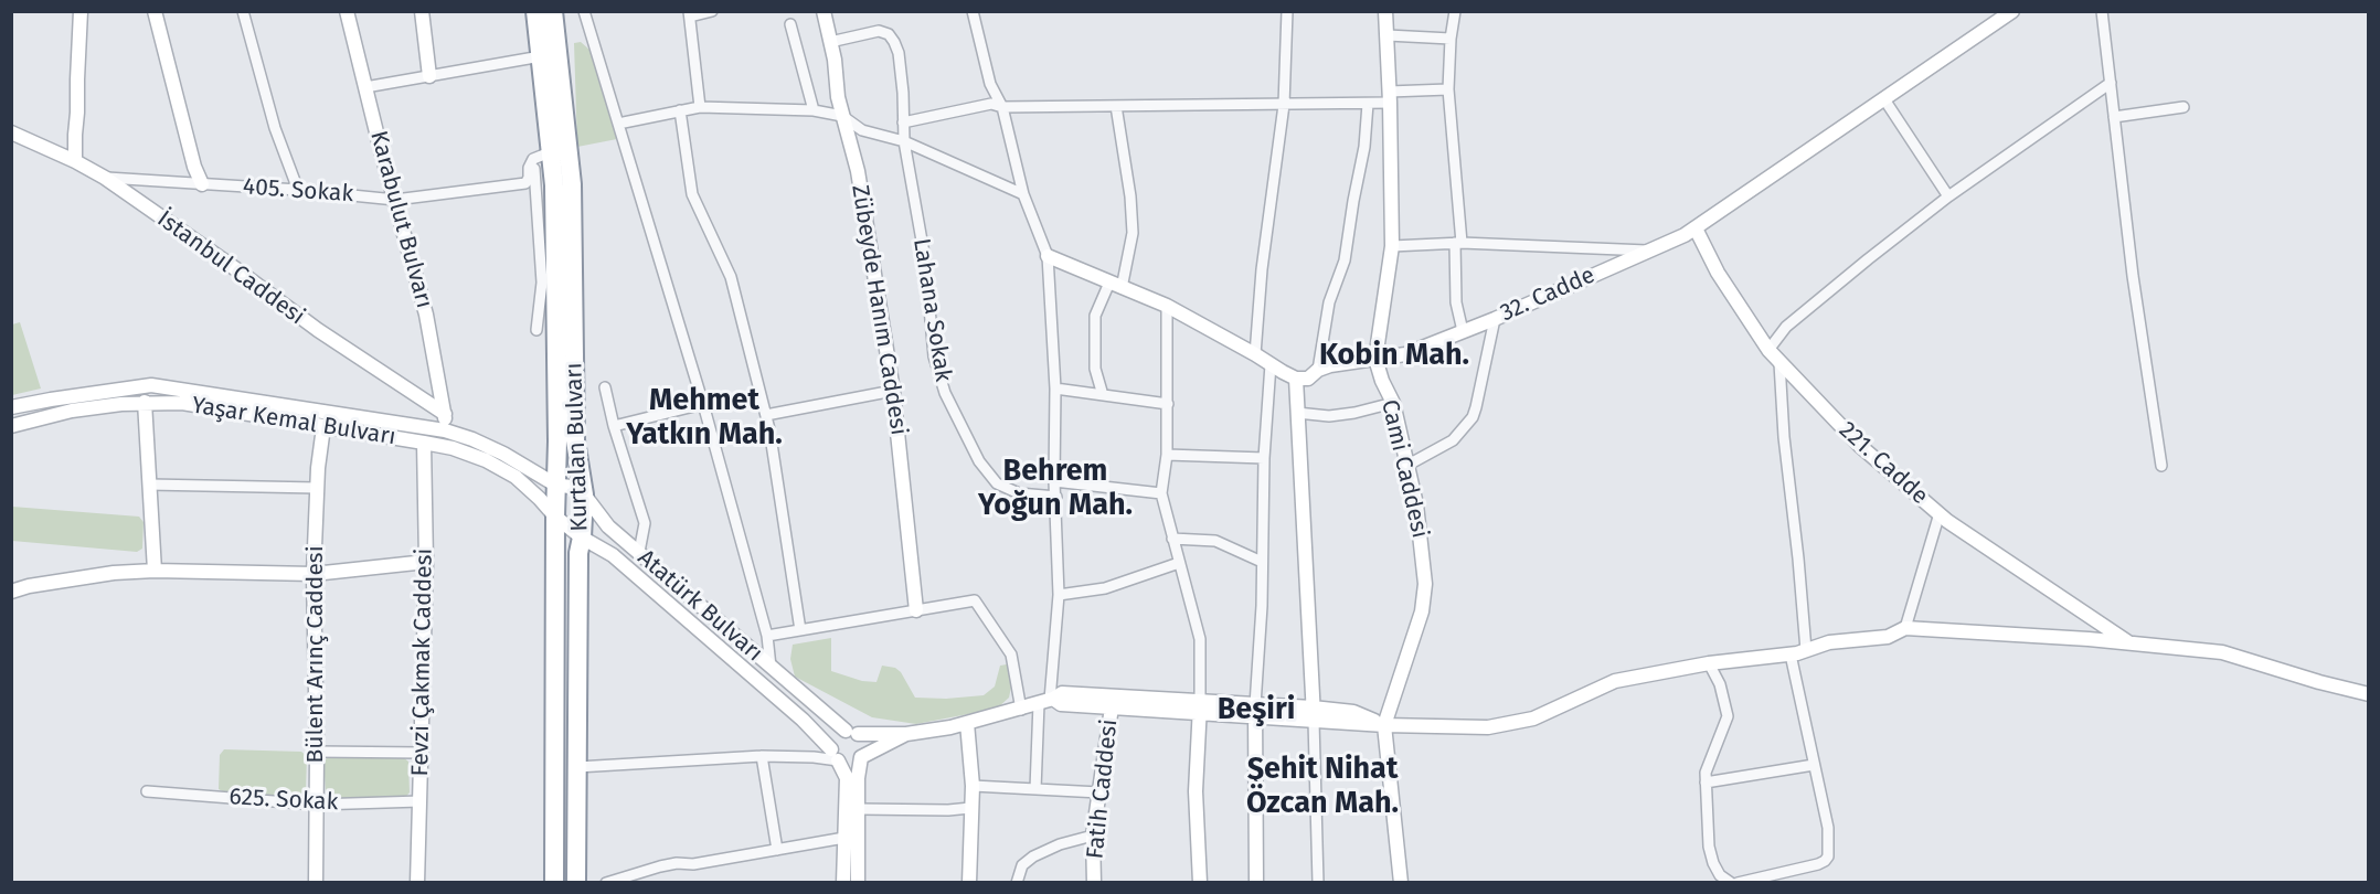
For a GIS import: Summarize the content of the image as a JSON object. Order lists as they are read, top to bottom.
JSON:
{
  "streets": {
    "highway": ["Kurtalan Bulvarı"],
    "street": [
      "405. Sokak",
      "Karabulut Bulvarı",
      "İstanbul Caddesi",
      "32. Cadde",
      "Zübeyde Hanım Caddesi",
      "Lahana Sokak",
      "Yaşar Kemal Bulvarı",
      "221. Cadde",
      "Cami Caddesi",
      "Atatürk Bulvarı",
      "Bülent Arınç Caddesi",
      "Fevzi Çakmak Caddesi",
      "Fatih Caddesi",
      "625. Sokak"
    ]
  },
  "crossings": [
    ["405. Sokak", "Karabulut Bulvarı"],
    ["405. Sokak", "İstanbul Caddesi"],
    ["405. Sokak", "Kurtalan Bulvarı"],
    ["Karabulut Bulvarı", "İstanbul Caddesi"],
    ["Karabulut Bulvarı", "Yaşar Kemal Bulvarı"],
    ["32. Cadde", "221. Cadde"],
    ["32. Cadde", "Cami Caddesi"],
    ["Zübeyde Hanım Caddesi", "Lahana Sokak"],
    ["Yaşar Kemal Bulvarı", "Kurtalan Bulvarı"],
    ["Yaşar Kemal Bulvarı", "Atatürk Bulvarı"],
    ["Yaşar Kemal Bulvarı", "Bülent Arınç Caddesi"],
    ["Yaşar Kemal Bulvarı", "Fevzi Çakmak Caddesi"],
    ["Kurtalan Bulvarı", "Atatürk Bulvarı"],
    ["Bülent Arınç Caddesi", "625. Sokak"],
    ["Fevzi Çakmak Caddesi", "625. Sokak"]
  ],
  "districts": [
    "Kobin Mah.",
    "Mehmet Yatkın Mah.",
    "Behrem Yoğun Mah.",
    "Beşiri",
    "Şehit Nihat Özcan Mah."
  ]
}
